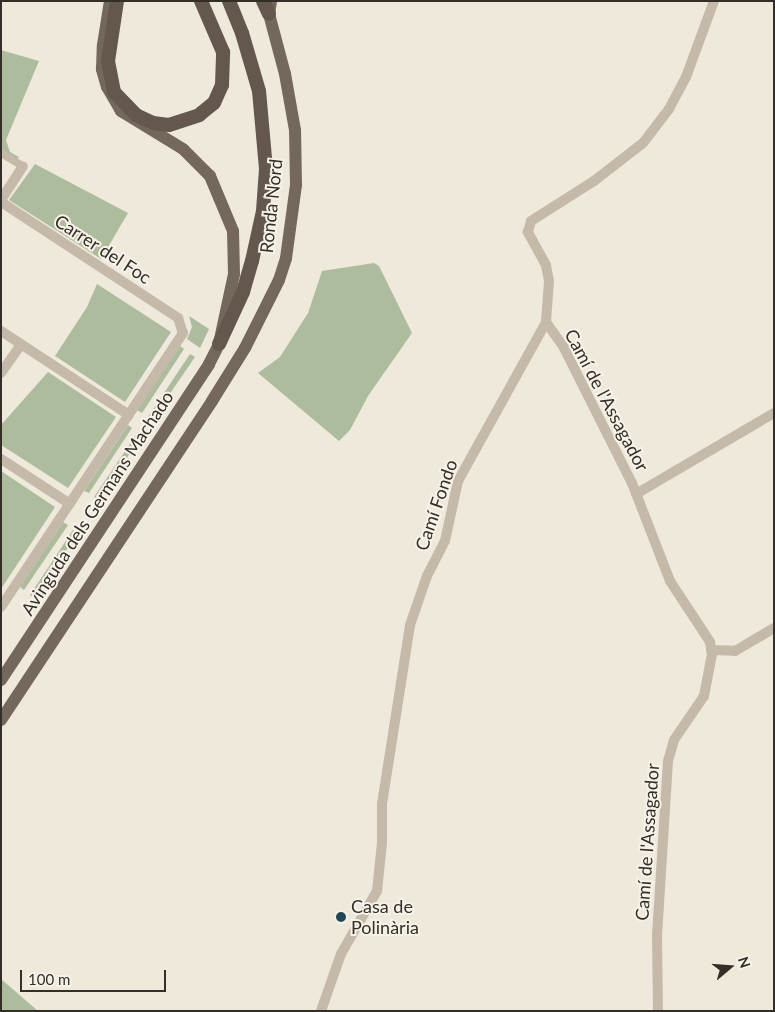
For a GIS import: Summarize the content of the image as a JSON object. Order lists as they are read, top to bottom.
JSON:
{
  "streets": {
    "highway": ["Ronda Nord"],
    "main road": ["Avinguda dels Germans Machado"],
    "street": ["Carrer del Foc", "Camí de l'Assagador", "Camí Fondo"]
  },
  "crossings": [
    ["Ronda Nord", "Avinguda dels Germans Machado"],
    ["Carrer del Foc", "Avinguda dels Germans Machado"],
    ["Camí de l'Assagador", "Camí Fondo"]
  ],
  "places": ["Casa de Polinària"],
  "scale_bar": "100 m",
  "north": "right"
}
